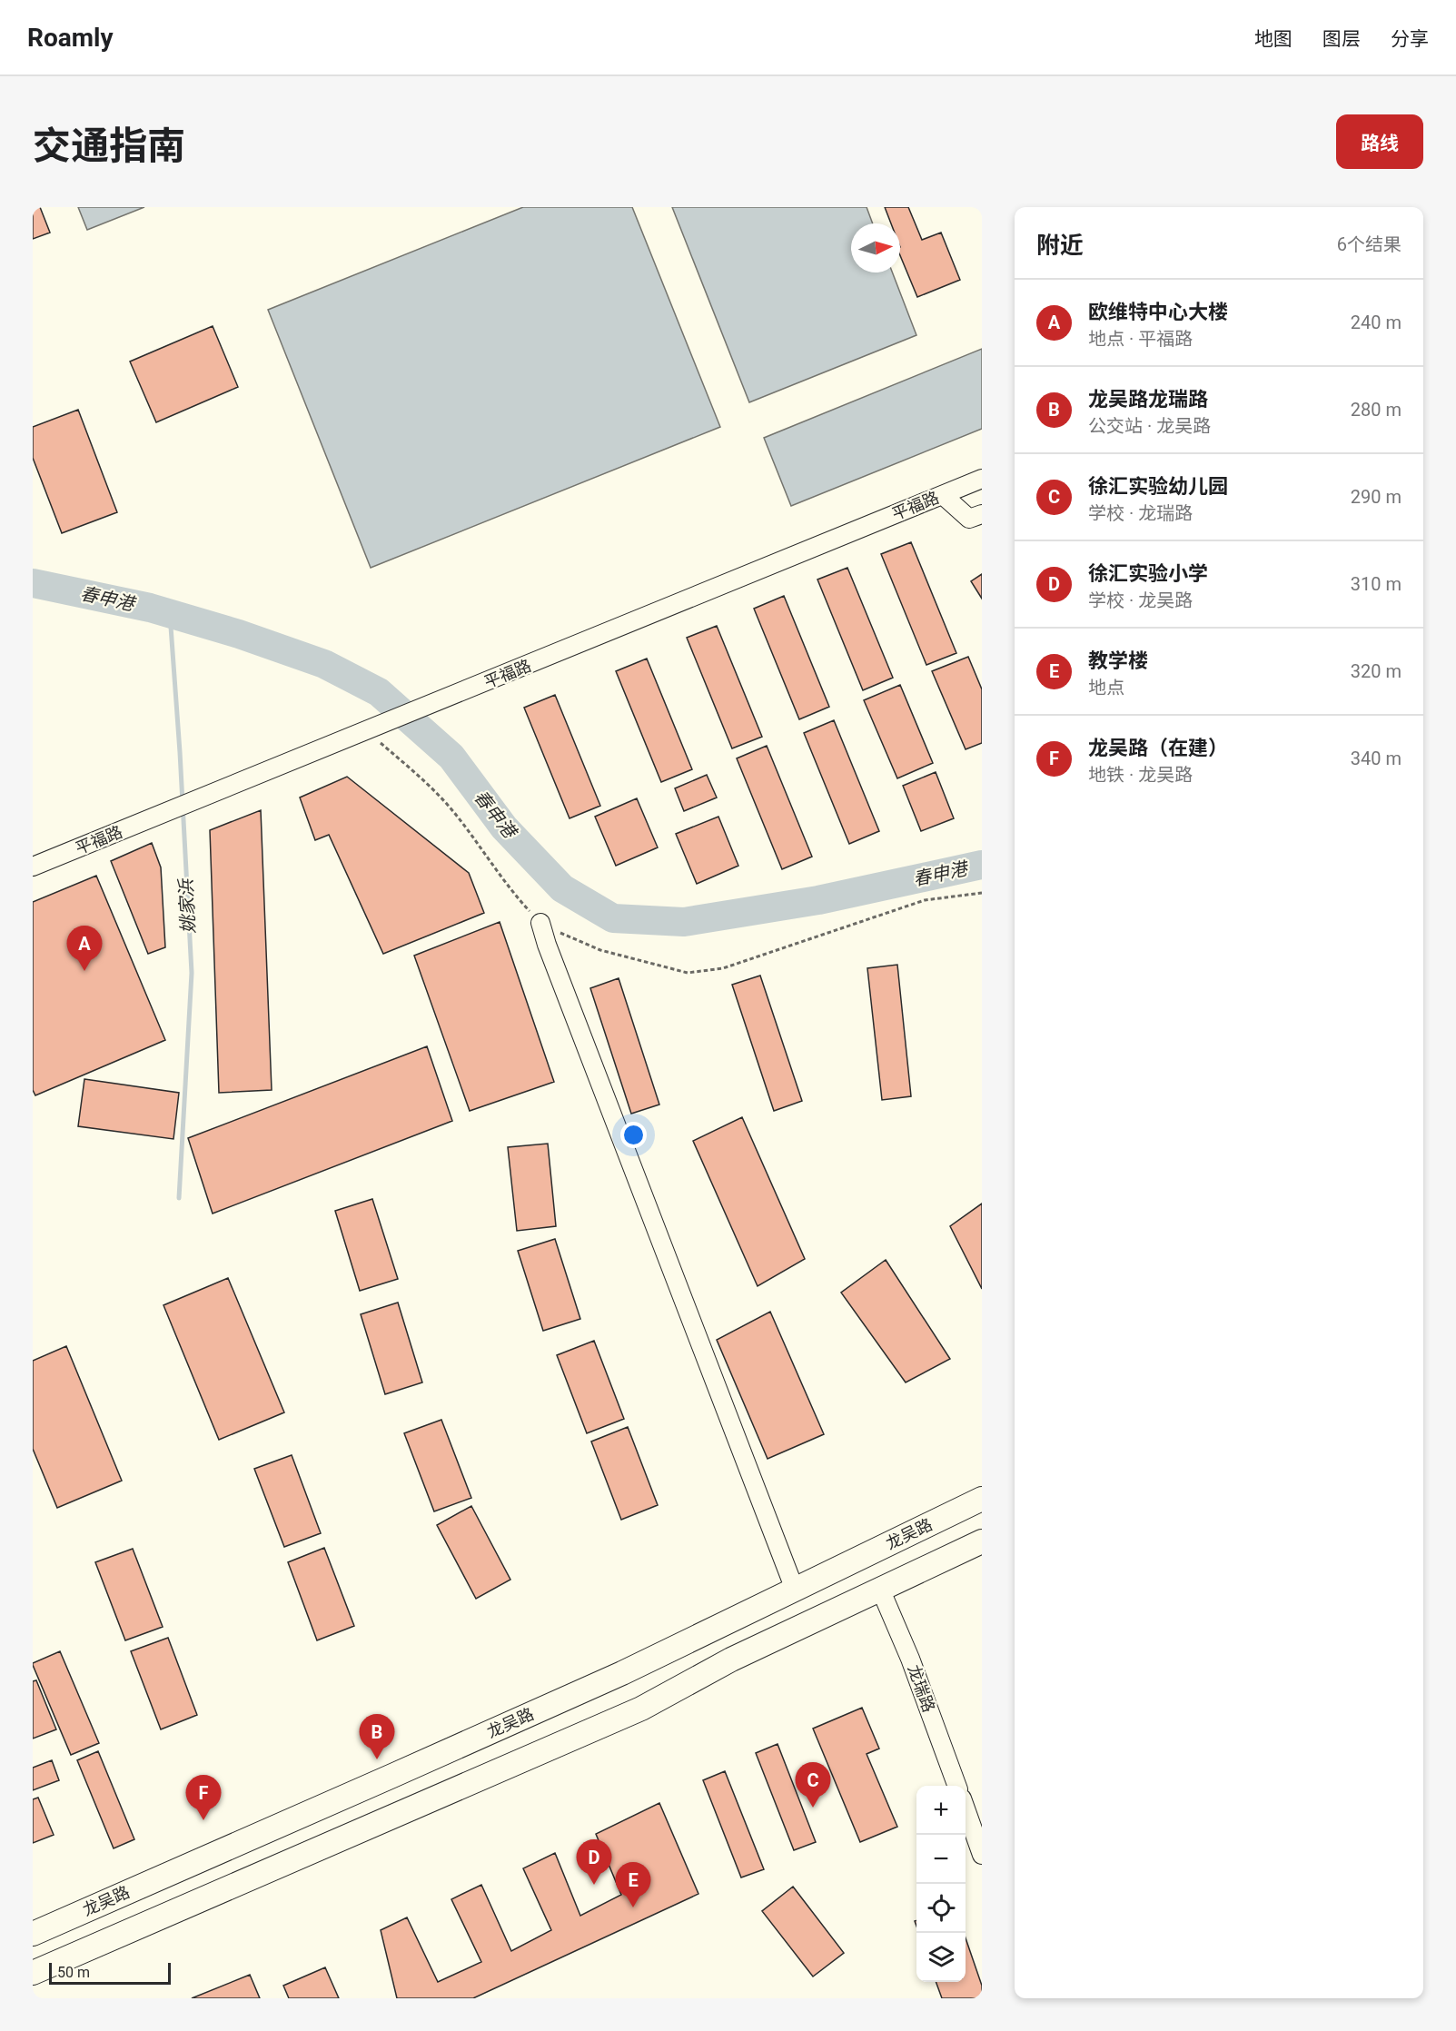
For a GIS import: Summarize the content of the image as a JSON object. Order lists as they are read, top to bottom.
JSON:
{
  "streets": {
    "main road": ["龙吴路"],
    "street": ["平福路", "龙瑞路"]
  },
  "water": ["春申港", "姚家浜"],
  "scale_bar": "50 m",
  "north": "right",
  "page": {
    "header": "Roamly",
    "nav": ["地图", "图层", "分享"],
    "title": "交通指南",
    "buttons": "路线",
    "heading": ["附近", "6个结果"],
    "list": [
      {
        "mark": "A",
        "name": "欧维特中心大楼",
        "note": "地点 · 平福路",
        "value": "240 m"
      },
      {
        "mark": "B",
        "name": "龙吴路龙瑞路",
        "note": "公交站 · 龙吴路",
        "value": "280 m"
      },
      {
        "mark": "C",
        "name": "徐汇实验幼儿园",
        "note": "学校 · 龙瑞路",
        "value": "290 m"
      },
      {
        "mark": "D",
        "name": "徐汇实验小学",
        "note": "学校 · 龙吴路",
        "value": "310 m"
      },
      {
        "mark": "E",
        "name": "教学楼",
        "note": "地点",
        "value": "320 m"
      },
      {
        "mark": "F",
        "name": "龙吴路（在建）",
        "note": "地铁 · 龙吴路",
        "value": "340 m"
      }
    ],
    "pins": [
      "A",
      "B",
      "C",
      "F",
      "D",
      "E"
    ],
    "map_buttons": ["+", "−"],
    "scale": "50 m"
  }
}
